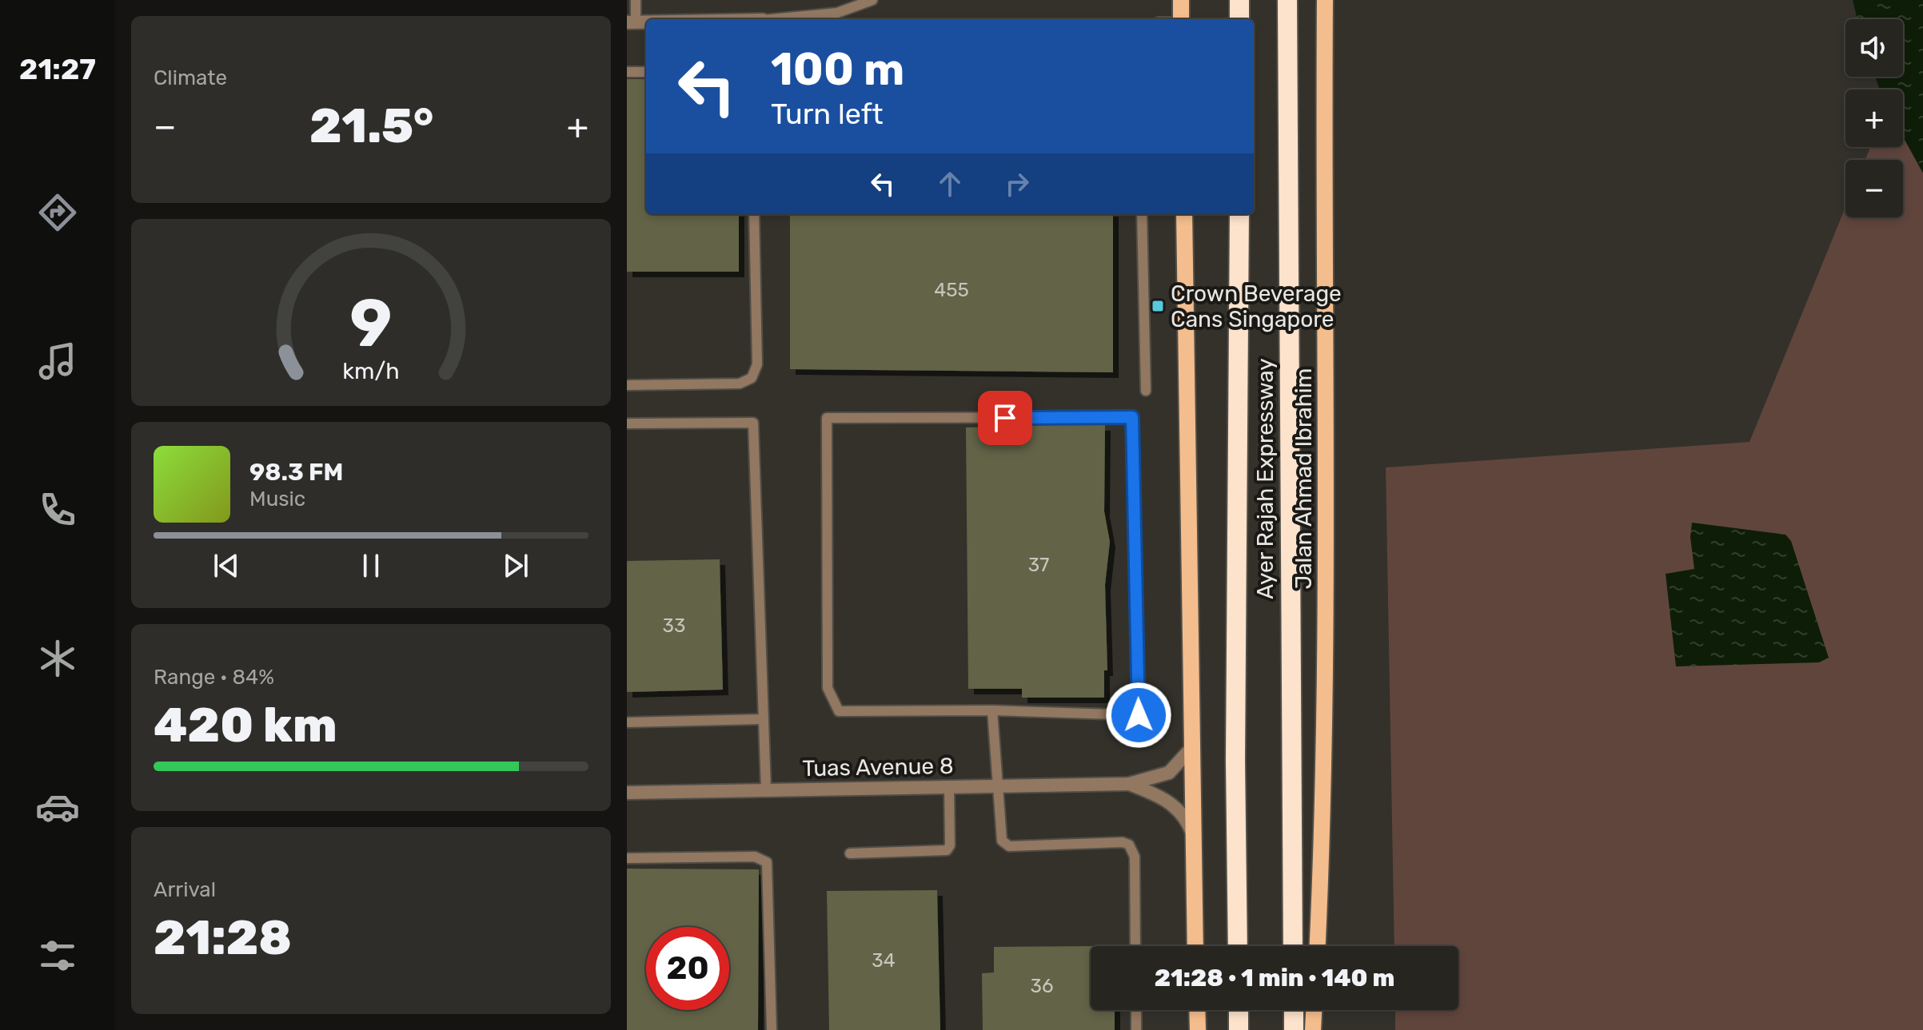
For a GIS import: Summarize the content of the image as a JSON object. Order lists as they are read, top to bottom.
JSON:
{
  "streets": {
    "highway": ["Ayer Rajah Expressway"],
    "main road": ["Jalan Ahmad Ibrahim"],
    "street": ["Tuas Avenue 8"]
  },
  "places": {
    "transit": ["Crown Beverage Cans Singapore"]
  },
  "house_numbers": [
    "455",
    "37",
    "33",
    "34",
    "36"
  ],
  "page": {
    "tabs": "21:27",
    "tile": [
      "Climate",
      ["Range · 84%", "420 km"],
      ["Arrival", "21:28"]
    ],
    "map_buttons": ["+", "−"],
    "turn": ["100 m", "Turn left"],
    "heat": ["−", "21.5°", "+"],
    "song": ["98.3 FM", "Music"],
    "limit": "20",
    "trip": "21:28 · 1 min · 140 m",
    "gauge": ["9", "km/h"]
  }
}
